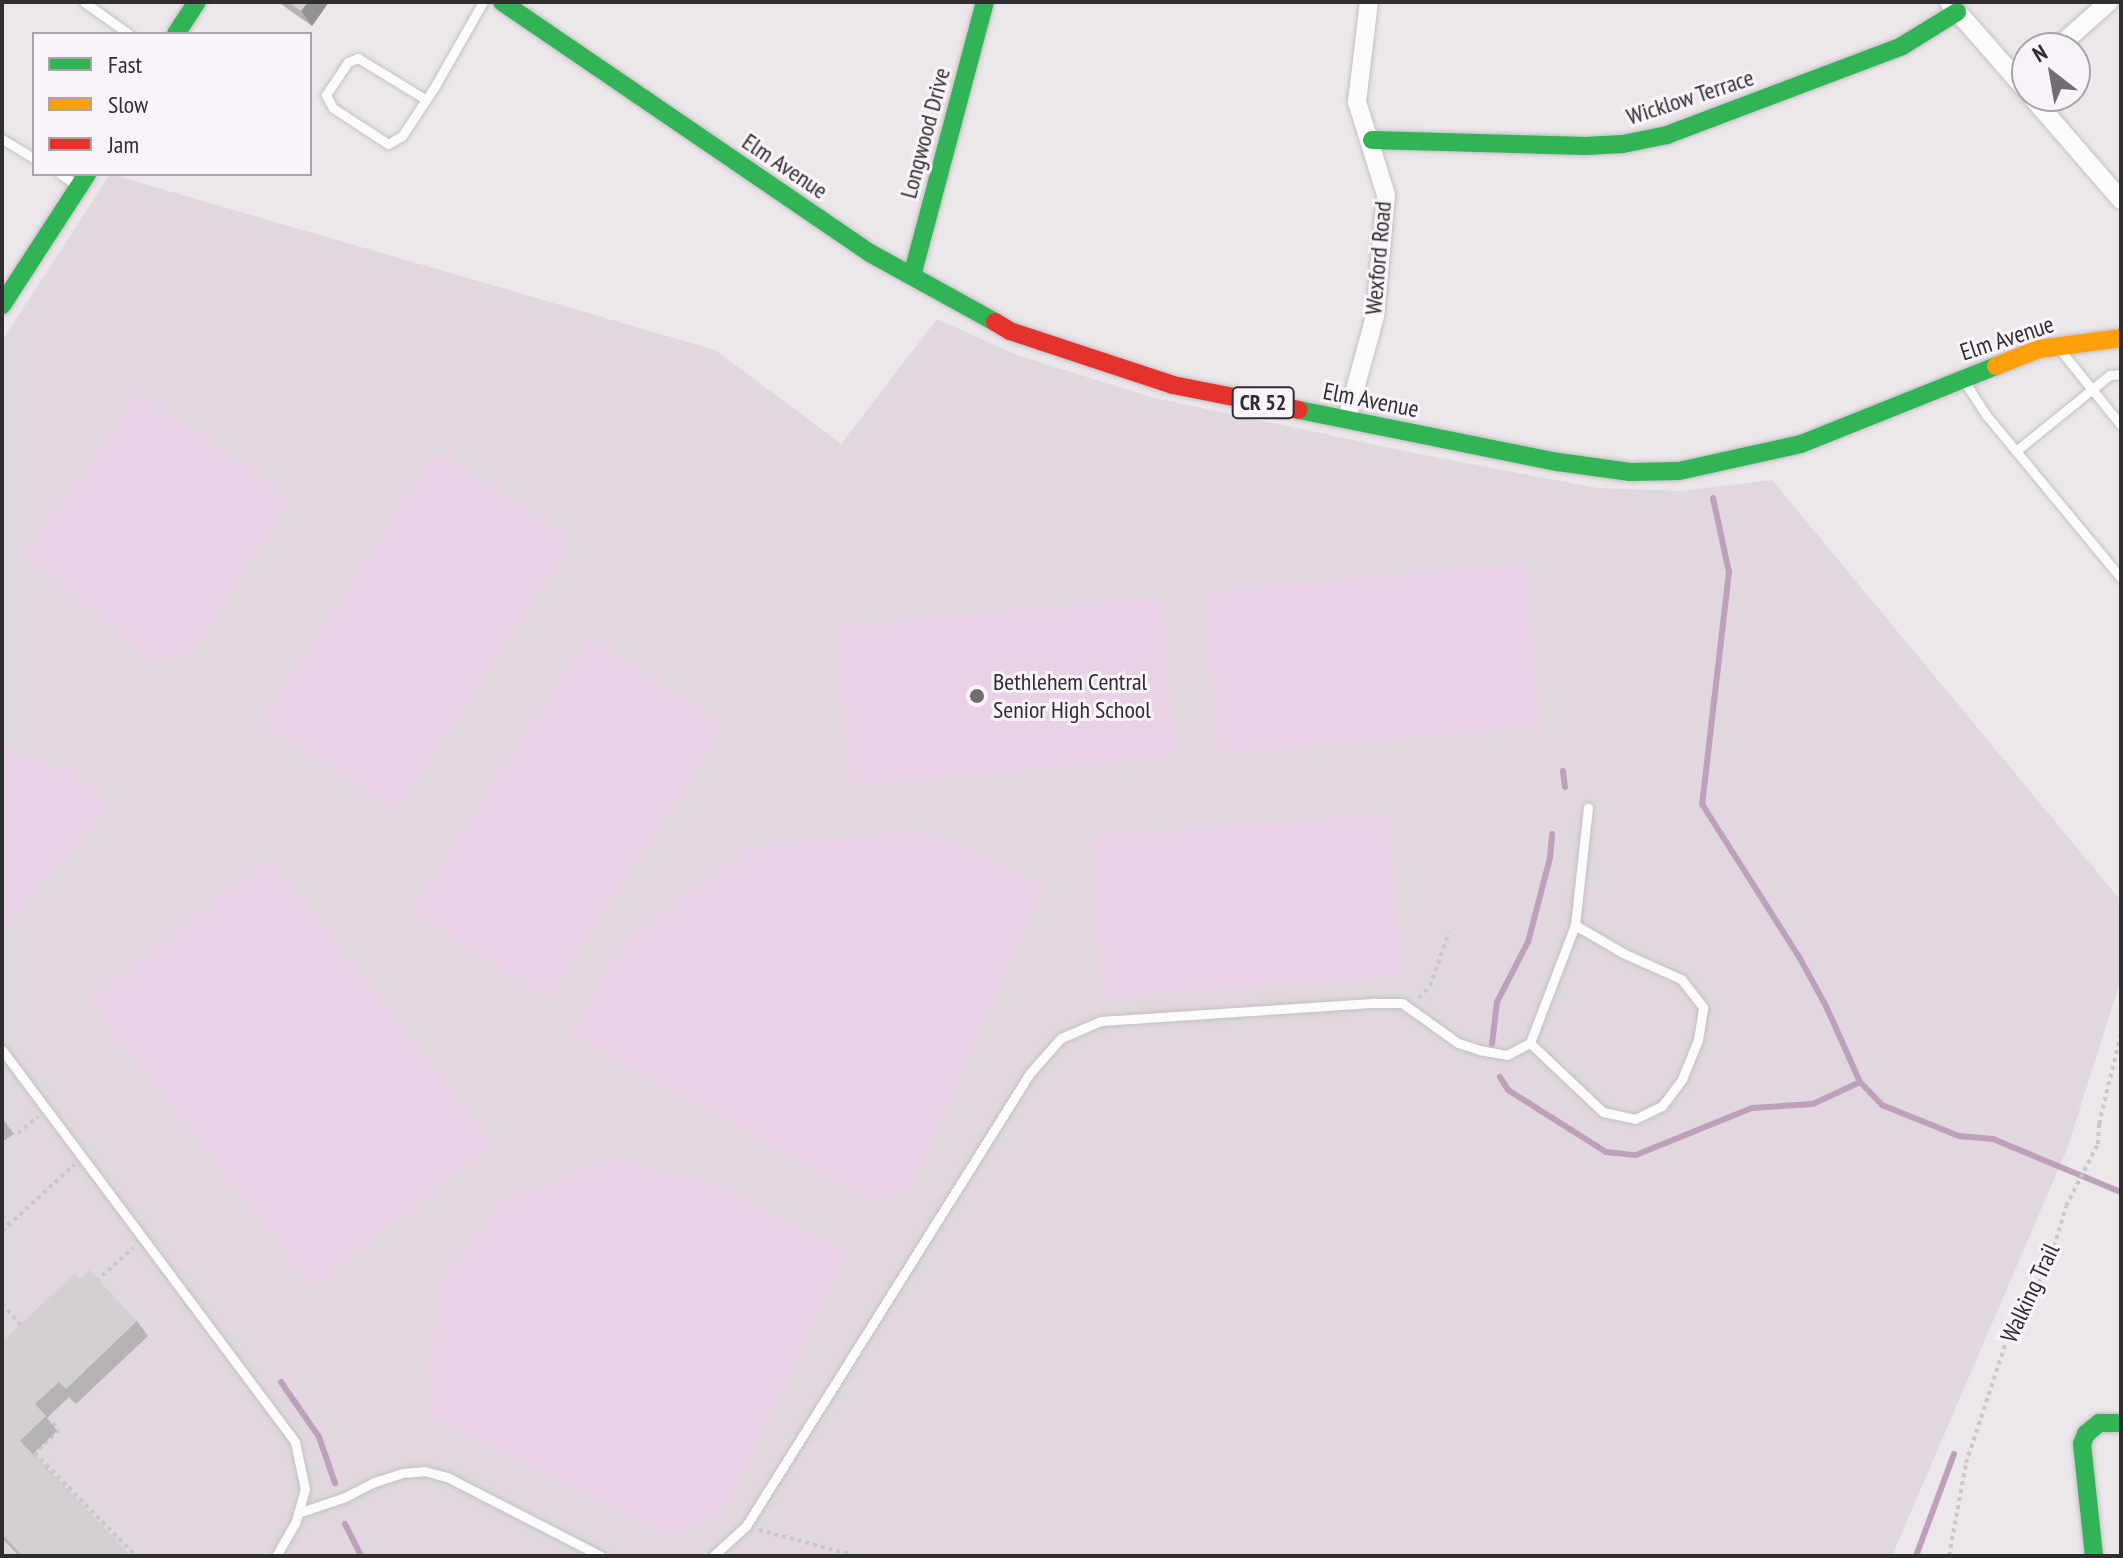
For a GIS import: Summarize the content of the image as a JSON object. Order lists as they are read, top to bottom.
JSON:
{
  "streets": {
    "main road": [
      "Wicklow Terrace",
      "Longwood Drive",
      "Elm Avenue",
      "CR 52"
    ],
    "street": ["Wexford Road"],
    "path": ["Walking Trail"]
  },
  "crossings": [
    ["Wicklow Terrace", "Wexford Road"],
    ["Longwood Drive", "Elm Avenue"],
    ["Elm Avenue", "Wexford Road"]
  ],
  "places": ["Bethlehem Central Senior High School"],
  "legend": ["Fast", "Slow", "Jam"],
  "north": "top left"
}
